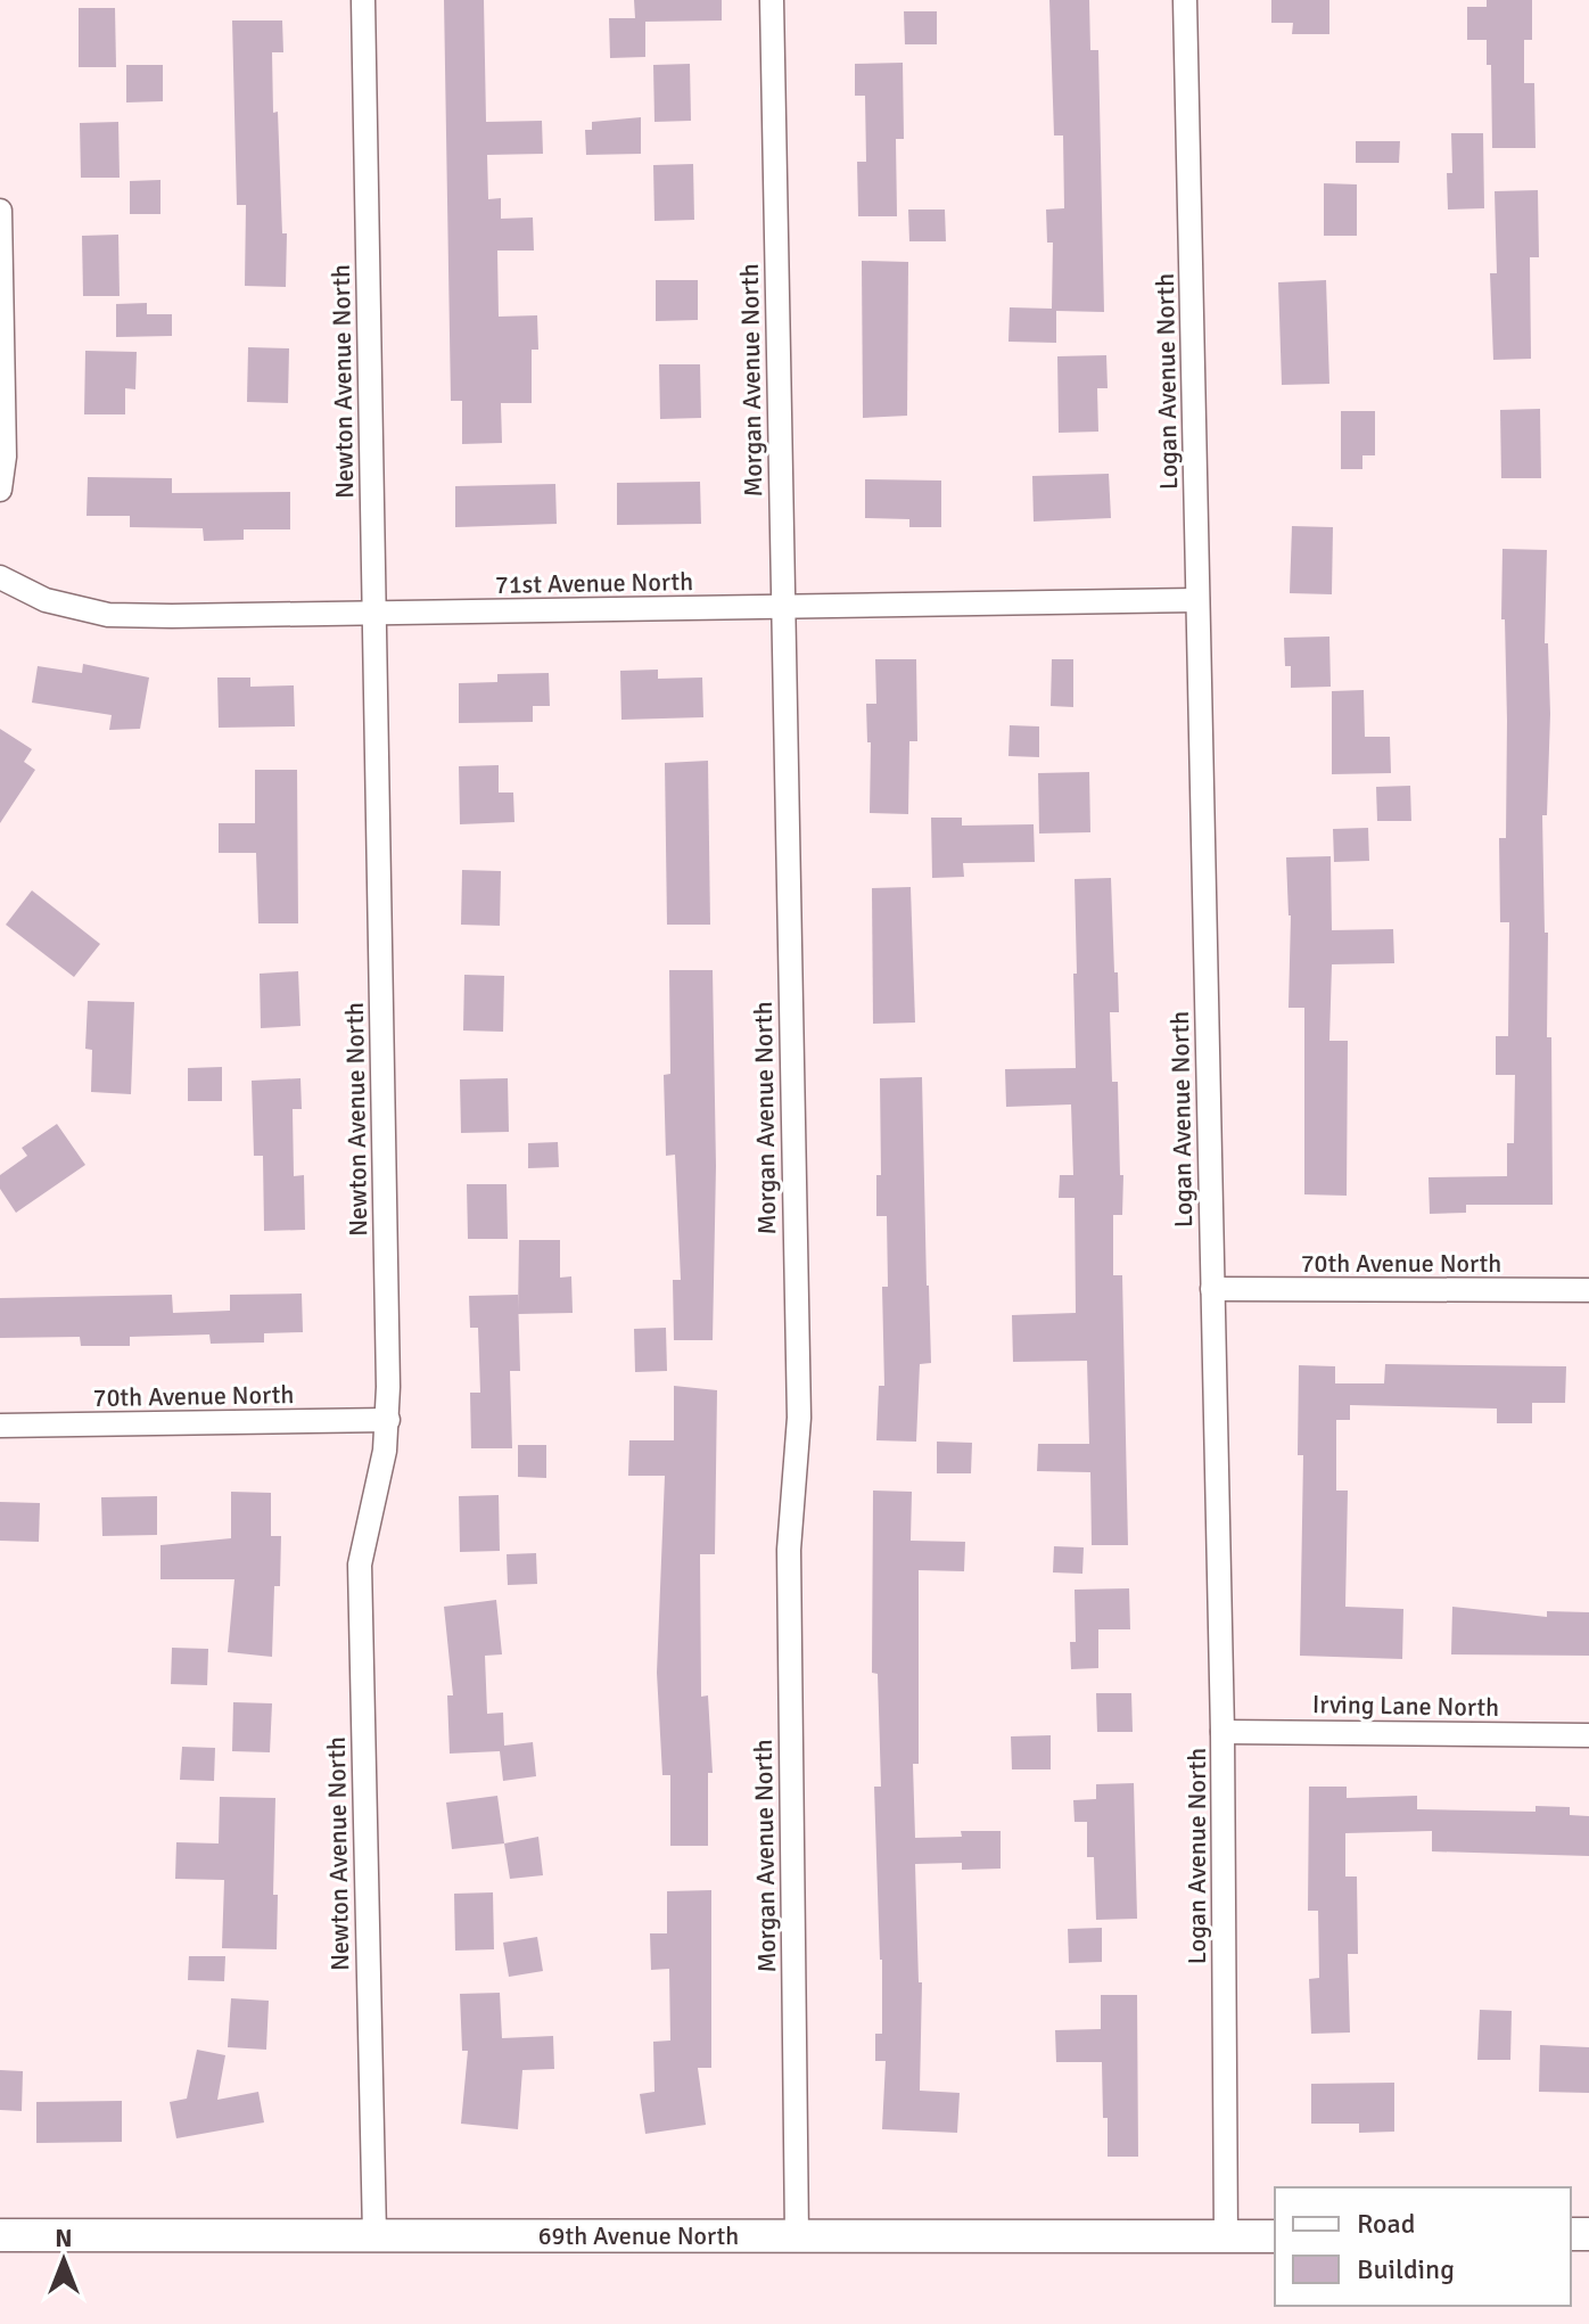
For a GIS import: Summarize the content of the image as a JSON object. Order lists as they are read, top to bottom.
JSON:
{
  "streets": {
    "street": [
      "Morgan Avenue North",
      "Newton Avenue North",
      "Logan Avenue North",
      "71st Avenue North",
      "70th Avenue North",
      "Irving Lane North",
      "69th Avenue North"
    ]
  },
  "crossings": [
    ["Morgan Avenue North", "71st Avenue North"],
    ["Morgan Avenue North", "69th Avenue North"],
    ["Newton Avenue North", "71st Avenue North"],
    ["Newton Avenue North", "70th Avenue North"],
    ["Newton Avenue North", "69th Avenue North"],
    ["Logan Avenue North", "71st Avenue North"],
    ["Logan Avenue North", "70th Avenue North"],
    ["Logan Avenue North", "Irving Lane North"],
    ["Logan Avenue North", "69th Avenue North"]
  ],
  "legend": ["Road", "Building"],
  "north": "top"
}
